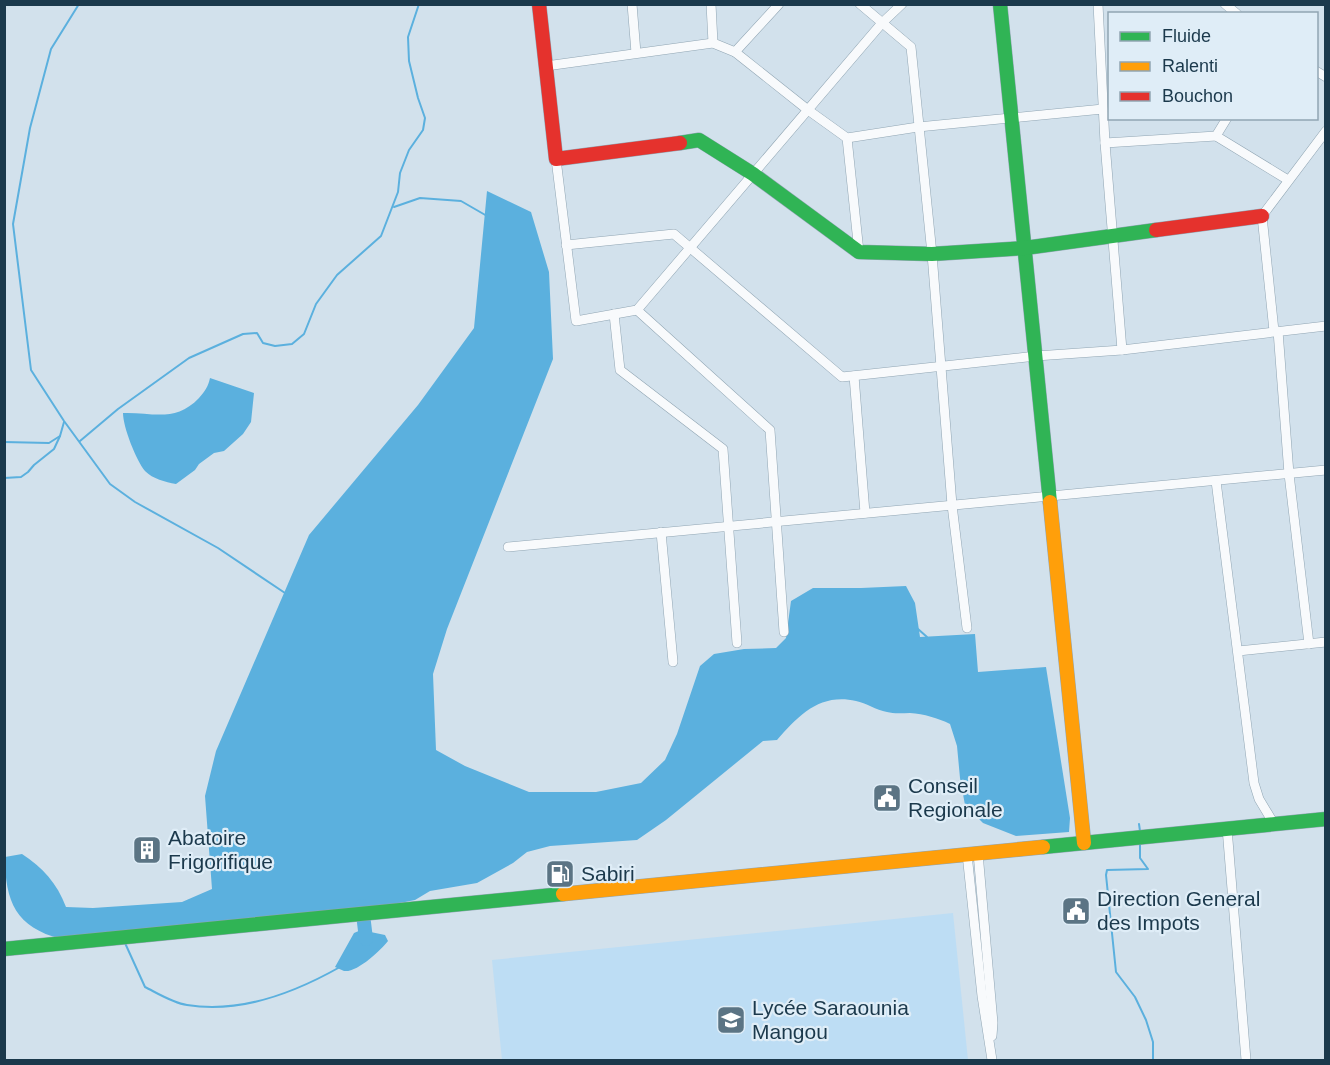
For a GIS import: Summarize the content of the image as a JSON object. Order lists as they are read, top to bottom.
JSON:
{
  "places": {
    "public building": ["Conseil Regionale", "Direction General des Impots"],
    "building": ["Abatoire Frigorifique"],
    "fuel station": ["Sabiri"],
    "school or university": ["Lycée Saraounia Mangou"]
  },
  "legend": ["Fluide", "Ralenti", "Bouchon"]
}
